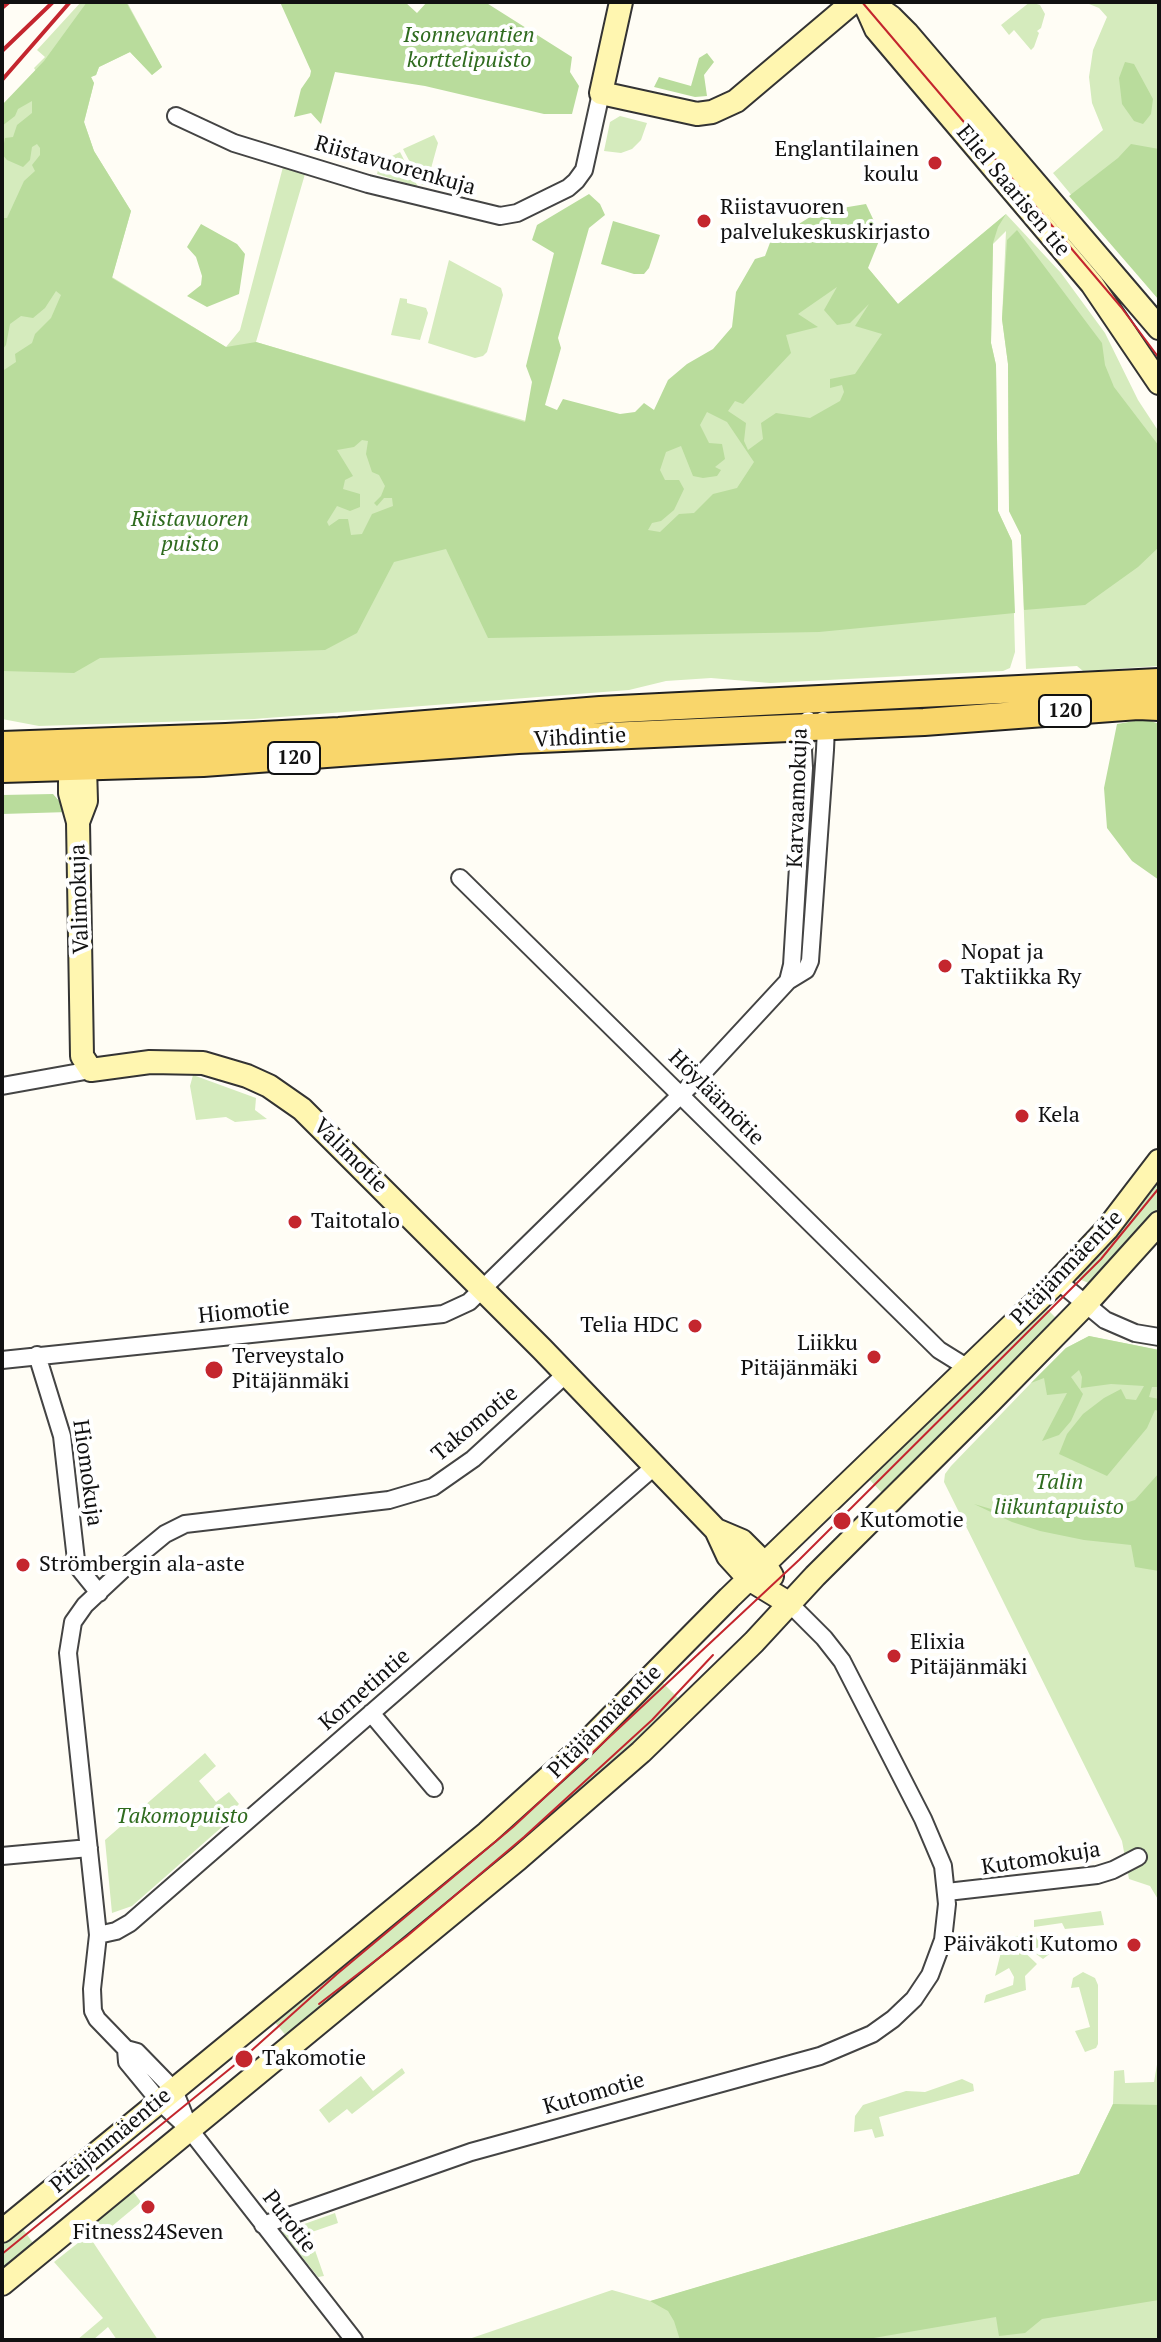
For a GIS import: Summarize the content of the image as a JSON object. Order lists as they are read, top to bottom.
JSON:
{
  "streets": {
    "main road": [
      "Eliel Saarisen tie",
      "120",
      "Vihdintie",
      "Valimokuja",
      "Valimotie",
      "Pitäjänmäentie"
    ],
    "street": [
      "Riistavuorenkuja",
      "Karvaamokuja",
      "Höyläämötie",
      "Hiomotie",
      "Takomotie",
      "Hiomokuja",
      "Kornetintie",
      "Kutomokuja",
      "Kutomotie",
      "Purotie"
    ]
  },
  "crossings": [
    ["Vihdintie", "Karvaamokuja"],
    ["Vihdintie", "Valimokuja"],
    ["Karvaamokuja", "Höyläämötie"],
    ["Karvaamokuja", "Valimotie"],
    ["Karvaamokuja", "Hiomotie"],
    ["Valimokuja", "Valimotie"],
    ["Höyläämötie", "Pitäjänmäentie"],
    ["Valimotie", "Pitäjänmäentie"],
    ["Valimotie", "Hiomotie"],
    ["Valimotie", "Takomotie"],
    ["Valimotie", "Kornetintie"],
    ["Valimotie", "Kutomotie"],
    ["Pitäjänmäentie", "Takomotie"],
    ["Pitäjänmäentie", "Kutomotie"],
    ["Pitäjänmäentie", "Purotie"],
    ["Hiomotie", "Hiomokuja"],
    ["Takomotie", "Hiomokuja"],
    ["Takomotie", "Kornetintie"],
    ["Takomotie", "Purotie"],
    ["Kutomokuja", "Kutomotie"],
    ["Kutomotie", "Purotie"]
  ],
  "parks": [
    "Isonnevantien korttelipuisto",
    "Riistavuoren puisto",
    "Talin liikuntapuisto",
    "Takomopuisto"
  ],
  "places": [
    "Englantilainen koulu",
    "Riistavuoren palvelukeskuskirjasto",
    "Nopat ja Taktiikka Ry",
    "Kela",
    "Taitotalo",
    "Telia HDC",
    "Liikku Pitäjänmäki",
    "Terveystalo Pitäjänmäki",
    "Kutomotie",
    "Strömbergin ala-aste",
    "Elixia Pitäjänmäki",
    "Päiväkoti Kutomo",
    "Takomotie",
    "Fitness24Seven"
  ]
}
